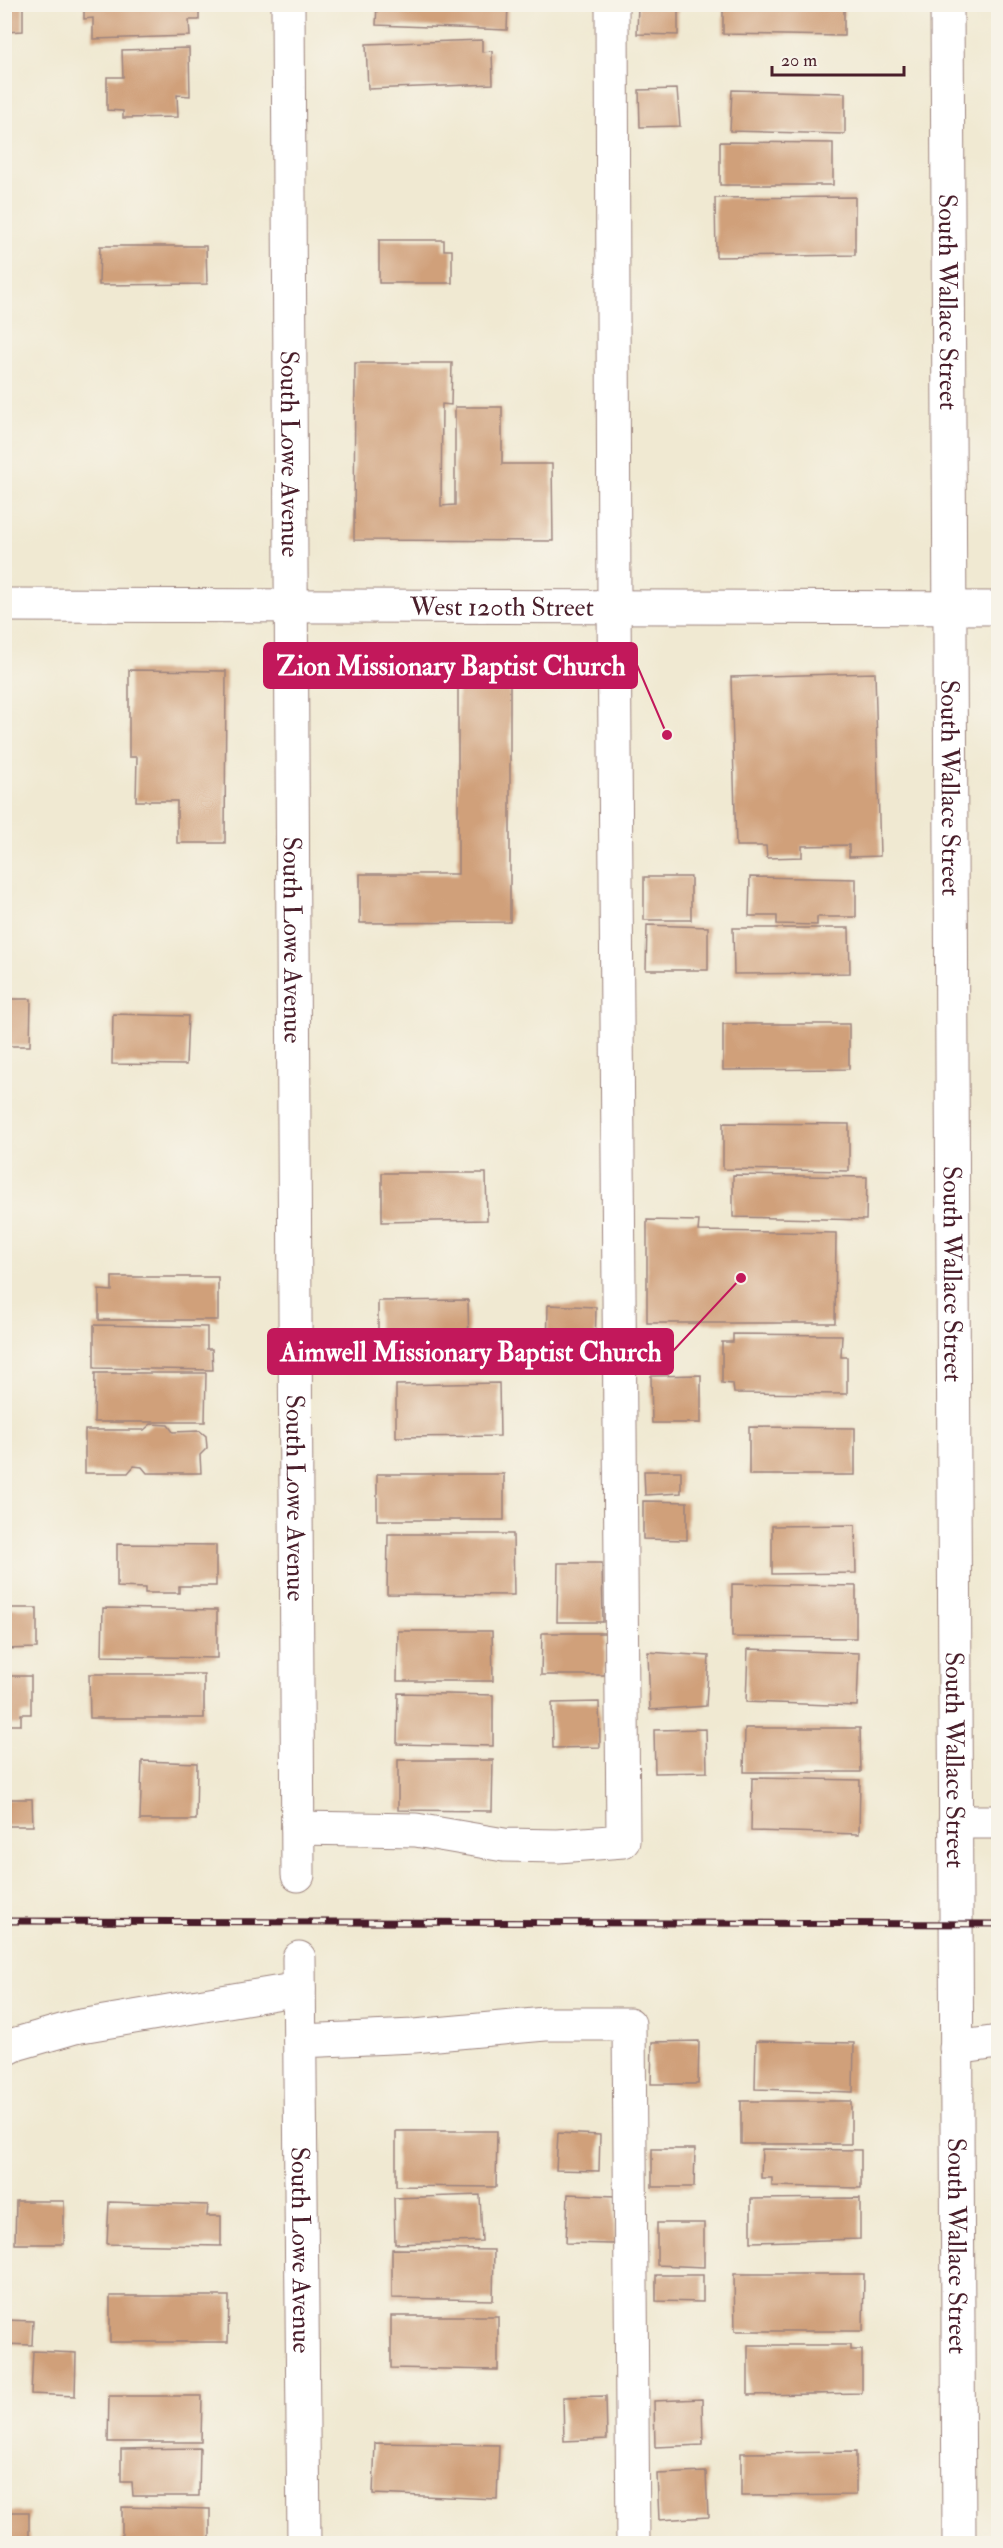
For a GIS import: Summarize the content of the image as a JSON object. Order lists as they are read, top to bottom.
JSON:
{
  "streets": {
    "street": ["South Wallace Street", "South Lowe Avenue", "West 120th Street"]
  },
  "crossings": [
    ["South Wallace Street", "West 120th Street"],
    ["South Lowe Avenue", "West 120th Street"]
  ],
  "places": ["Zion Missionary Baptist Church", "Aimwell Missionary Baptist Church"],
  "scale_bar": "20 m"
}
